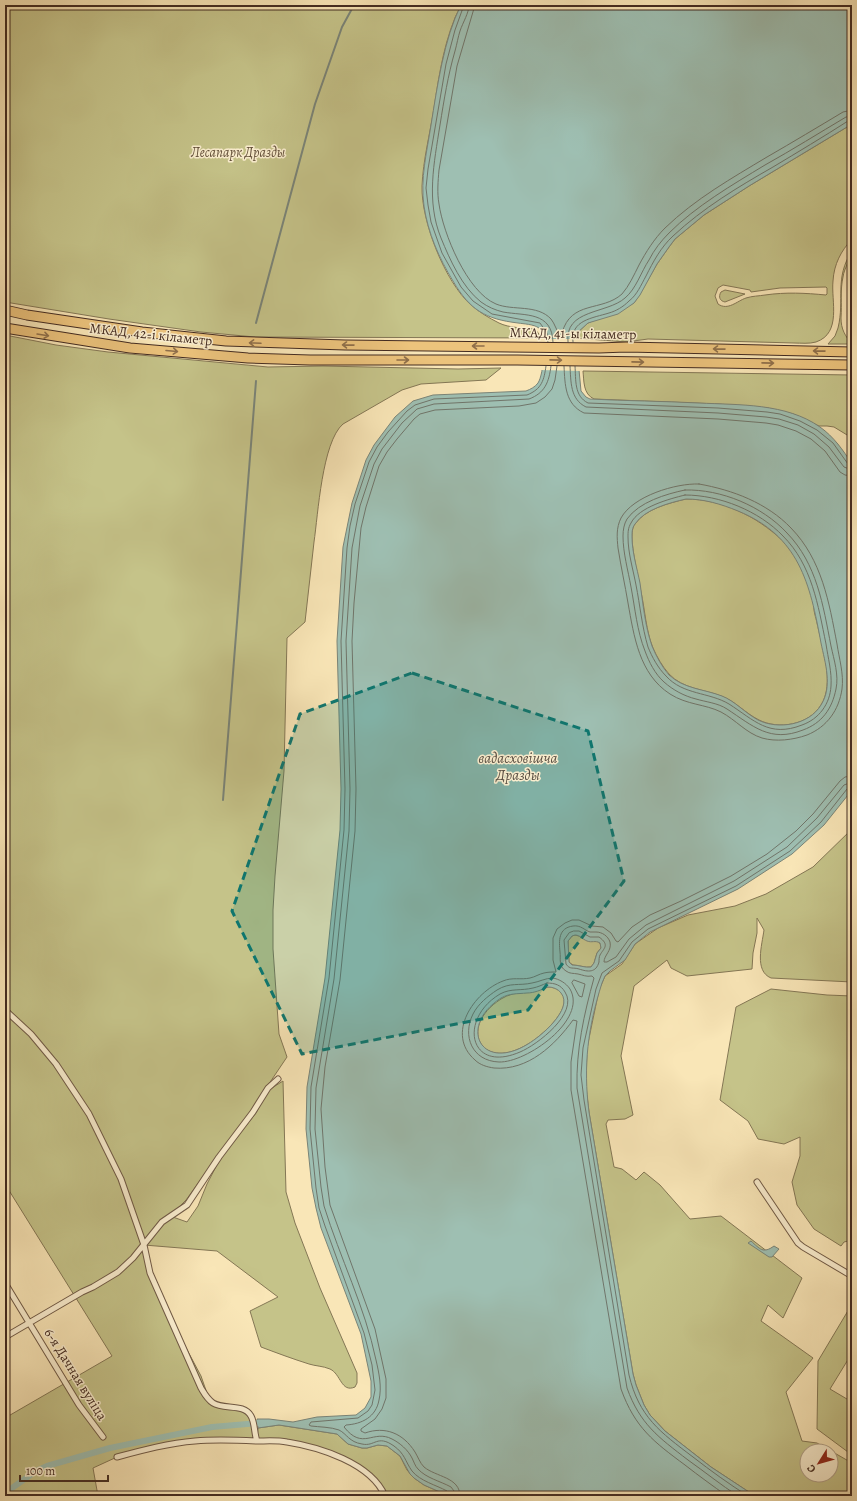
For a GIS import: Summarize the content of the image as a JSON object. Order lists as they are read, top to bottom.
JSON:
{
  "streets": {
    "highway": ["МКАД, 41-ы кіламетр", "МКАД, 42-і кіламетр"],
    "street": ["6-я Дачная вуліца"]
  },
  "crossings": [
    ["МКАД, 41-ы кіламетр", "МКАД, 42-і кіламетр"]
  ],
  "water": ["вадасховішча Дразды"],
  "parks": ["Лесапарк Дразды"],
  "scale_bar": "100 m",
  "north": "bottom left"
}
